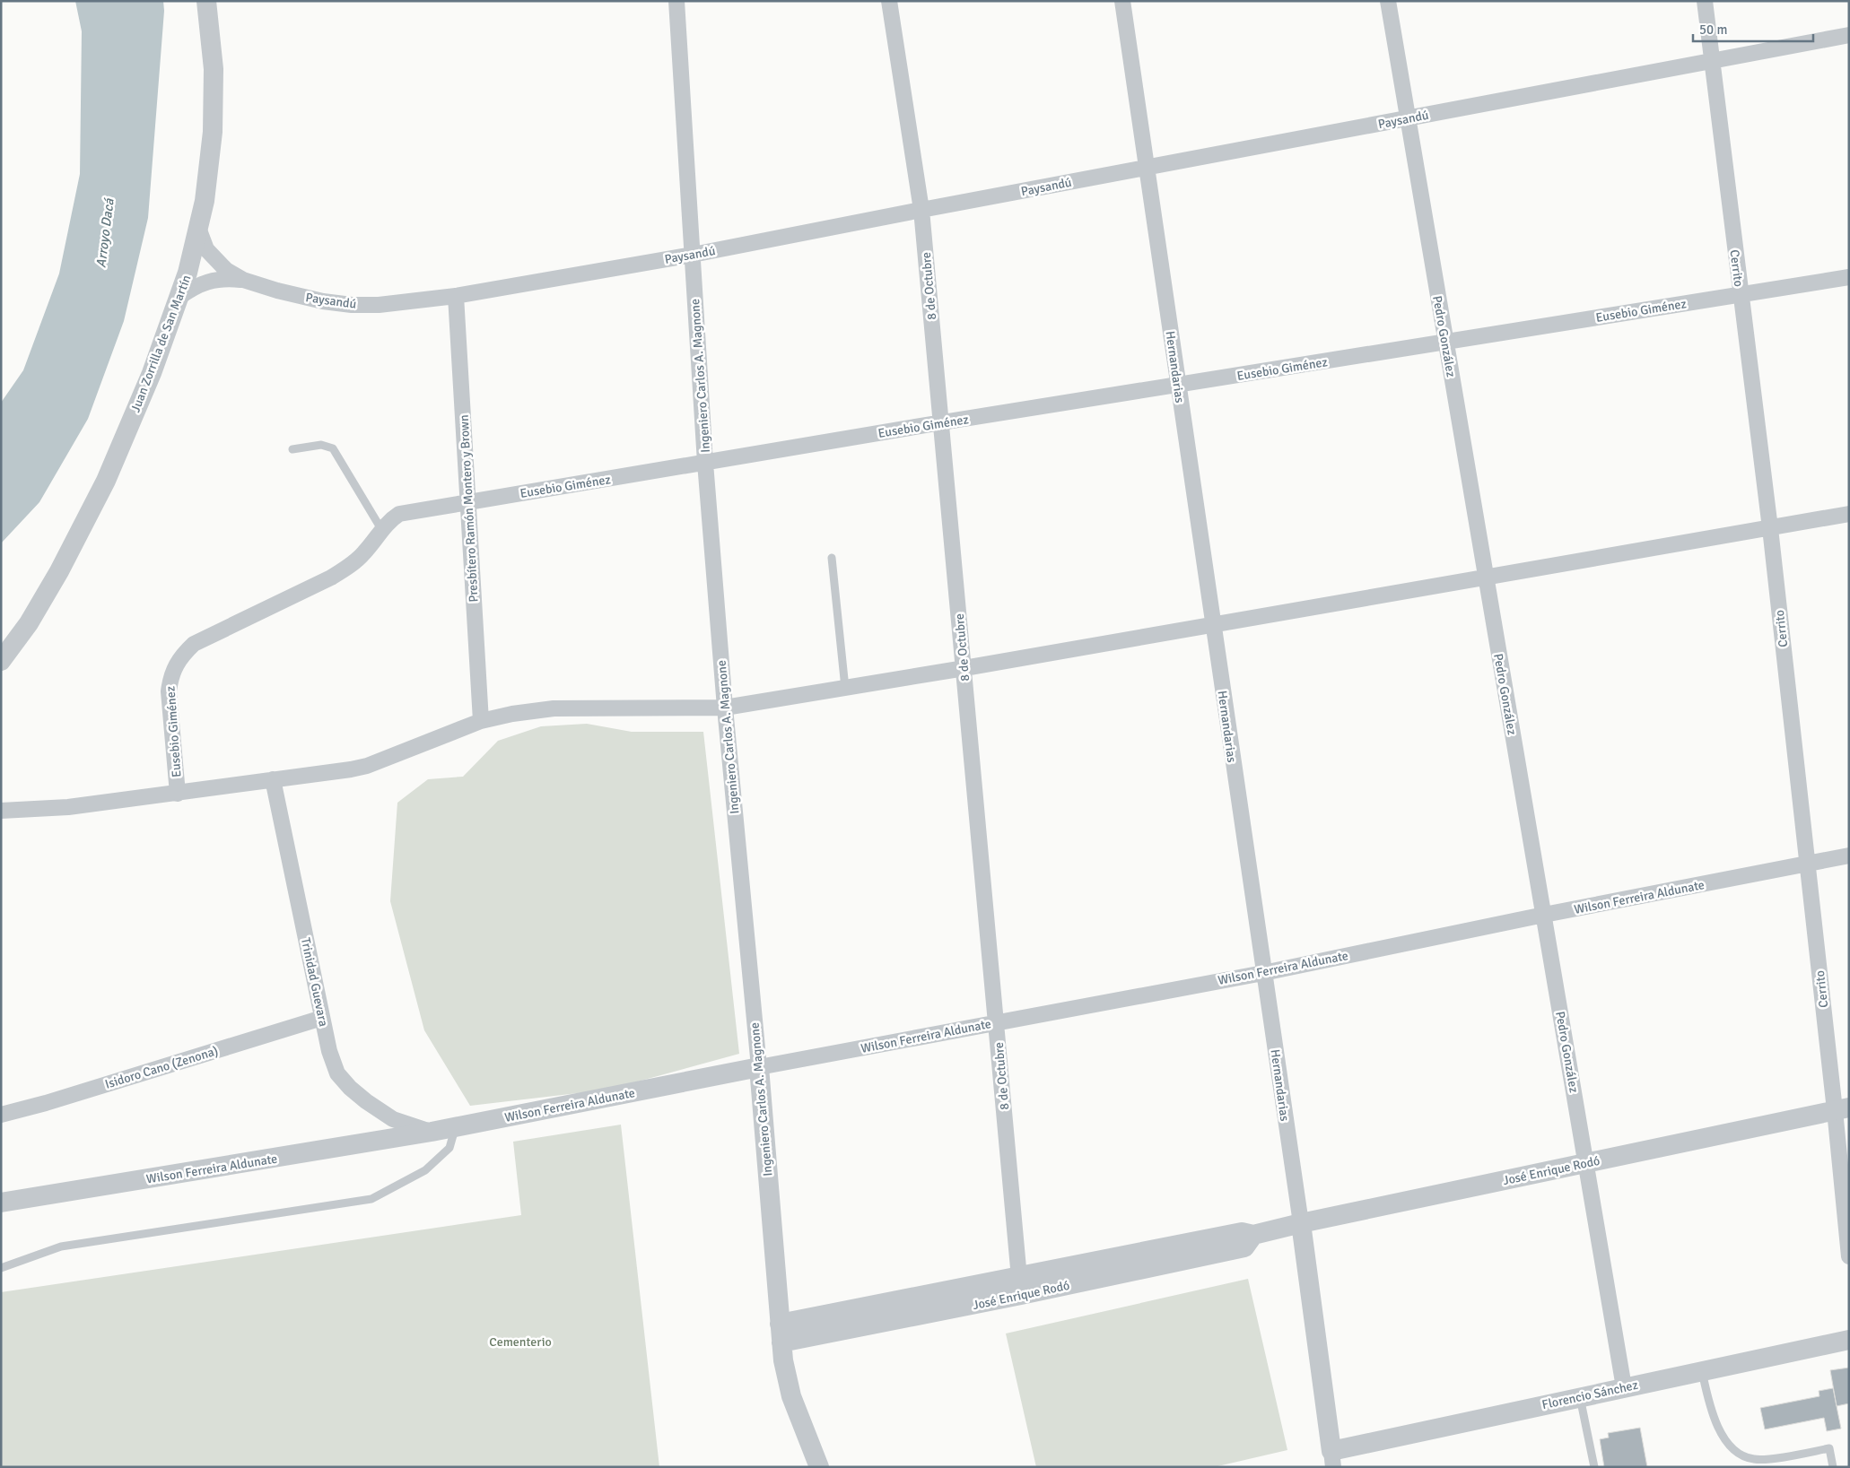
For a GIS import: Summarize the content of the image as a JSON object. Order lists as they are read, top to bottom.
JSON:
{
  "streets": {
    "street": [
      "Paysandú",
      "Cerrito",
      "8 de Octubre",
      "Eusebio Giménez",
      "Pedro González",
      "Juan Zorrilla de San Martín",
      "Hernandarias",
      "Ingeniero Carlos A. Magnone",
      "Presbítero Ramón Montero y Brown",
      "Wilson Ferreira Aldunate",
      "Trinidad Guevara",
      "Isidoro Cano (Zenona)",
      "José Enrique Rodó",
      "Florencio Sánchez"
    ]
  },
  "crossings": [
    ["Paysandú", "Cerrito"],
    ["Paysandú", "8 de Octubre"],
    ["Paysandú", "Pedro González"],
    ["Paysandú", "Juan Zorrilla de San Martín"],
    ["Paysandú", "Hernandarias"],
    ["Paysandú", "Ingeniero Carlos A. Magnone"],
    ["Paysandú", "Presbítero Ramón Montero y Brown"],
    ["Cerrito", "Eusebio Giménez"],
    ["Cerrito", "Wilson Ferreira Aldunate"],
    ["Cerrito", "José Enrique Rodó"],
    ["8 de Octubre", "Eusebio Giménez"],
    ["8 de Octubre", "Wilson Ferreira Aldunate"],
    ["8 de Octubre", "José Enrique Rodó"],
    ["Eusebio Giménez", "Pedro González"],
    ["Eusebio Giménez", "Hernandarias"],
    ["Eusebio Giménez", "Ingeniero Carlos A. Magnone"],
    ["Eusebio Giménez", "Presbítero Ramón Montero y Brown"],
    ["Pedro González", "Wilson Ferreira Aldunate"],
    ["Pedro González", "José Enrique Rodó"],
    ["Pedro González", "Florencio Sánchez"],
    ["Hernandarias", "Wilson Ferreira Aldunate"],
    ["Hernandarias", "José Enrique Rodó"],
    ["Hernandarias", "Florencio Sánchez"],
    ["Ingeniero Carlos A. Magnone", "Wilson Ferreira Aldunate"],
    ["Ingeniero Carlos A. Magnone", "José Enrique Rodó"],
    ["Wilson Ferreira Aldunate", "Trinidad Guevara"],
    ["Trinidad Guevara", "Isidoro Cano (Zenona)"]
  ],
  "water": ["Arroyo Dacá"],
  "parks": ["Cementerio"],
  "scale_bar": "50 m"
}
